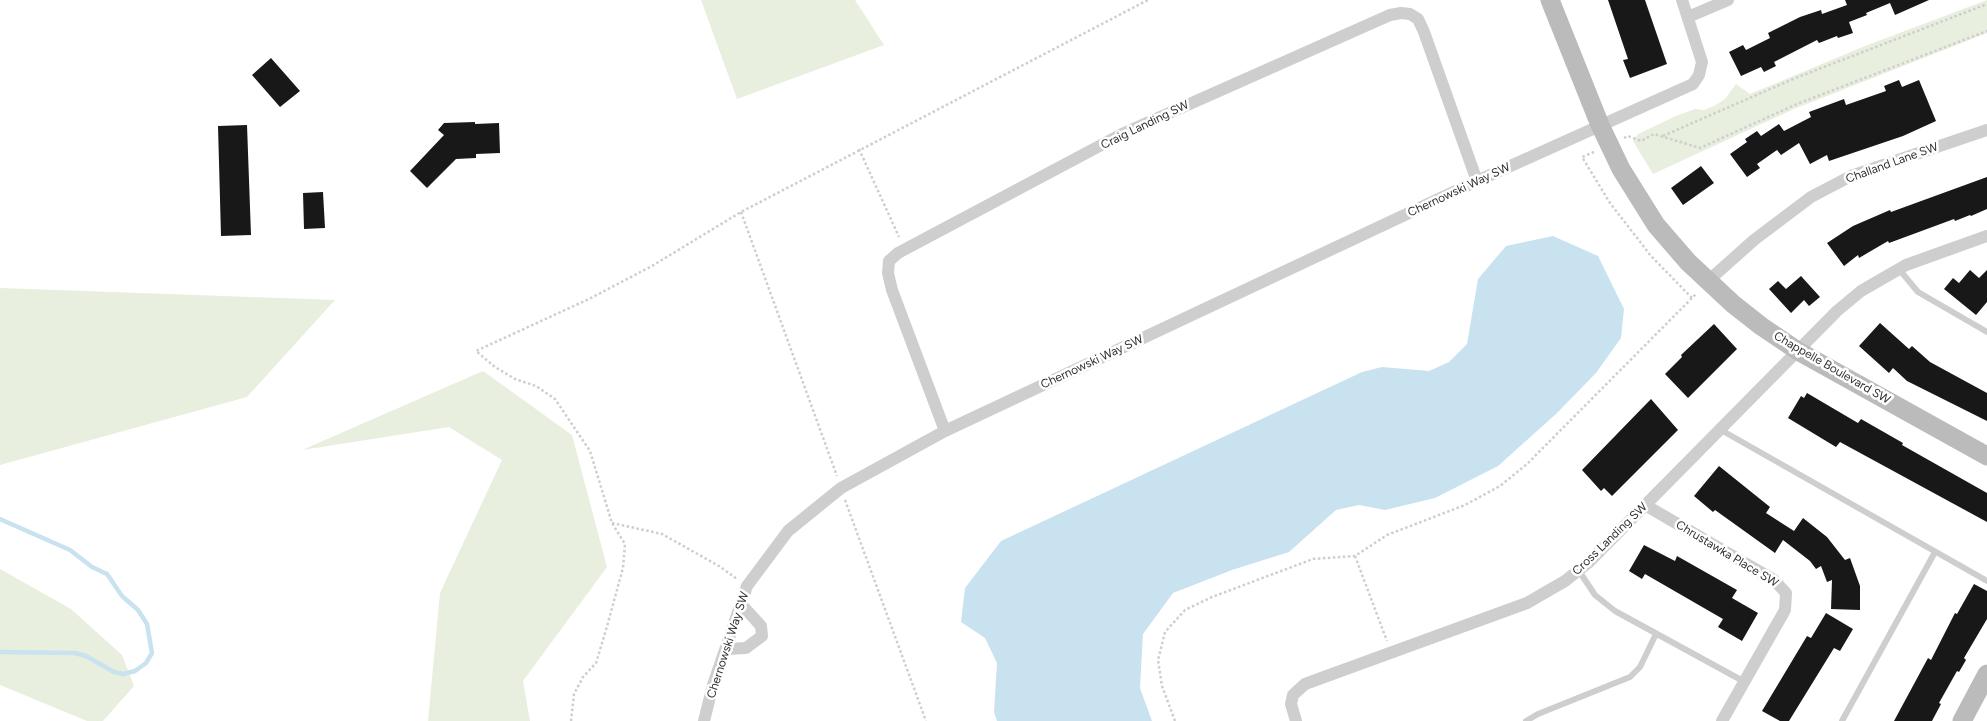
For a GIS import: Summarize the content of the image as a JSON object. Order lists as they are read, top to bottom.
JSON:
{
  "streets": {
    "street": [
      "Craig Landing SW",
      "Challand Lane SW",
      "Chernowski Way SW",
      "Chappelle Boulevard SW",
      "Cross Landing SW",
      "Chrustawka Place SW"
    ]
  },
  "crossings": [
    ["Craig Landing SW", "Chernowski Way SW"],
    ["Challand Lane SW", "Chappelle Boulevard SW"],
    ["Chernowski Way SW", "Chappelle Boulevard SW"],
    ["Chappelle Boulevard SW", "Cross Landing SW"],
    ["Cross Landing SW", "Chrustawka Place SW"]
  ]
}
